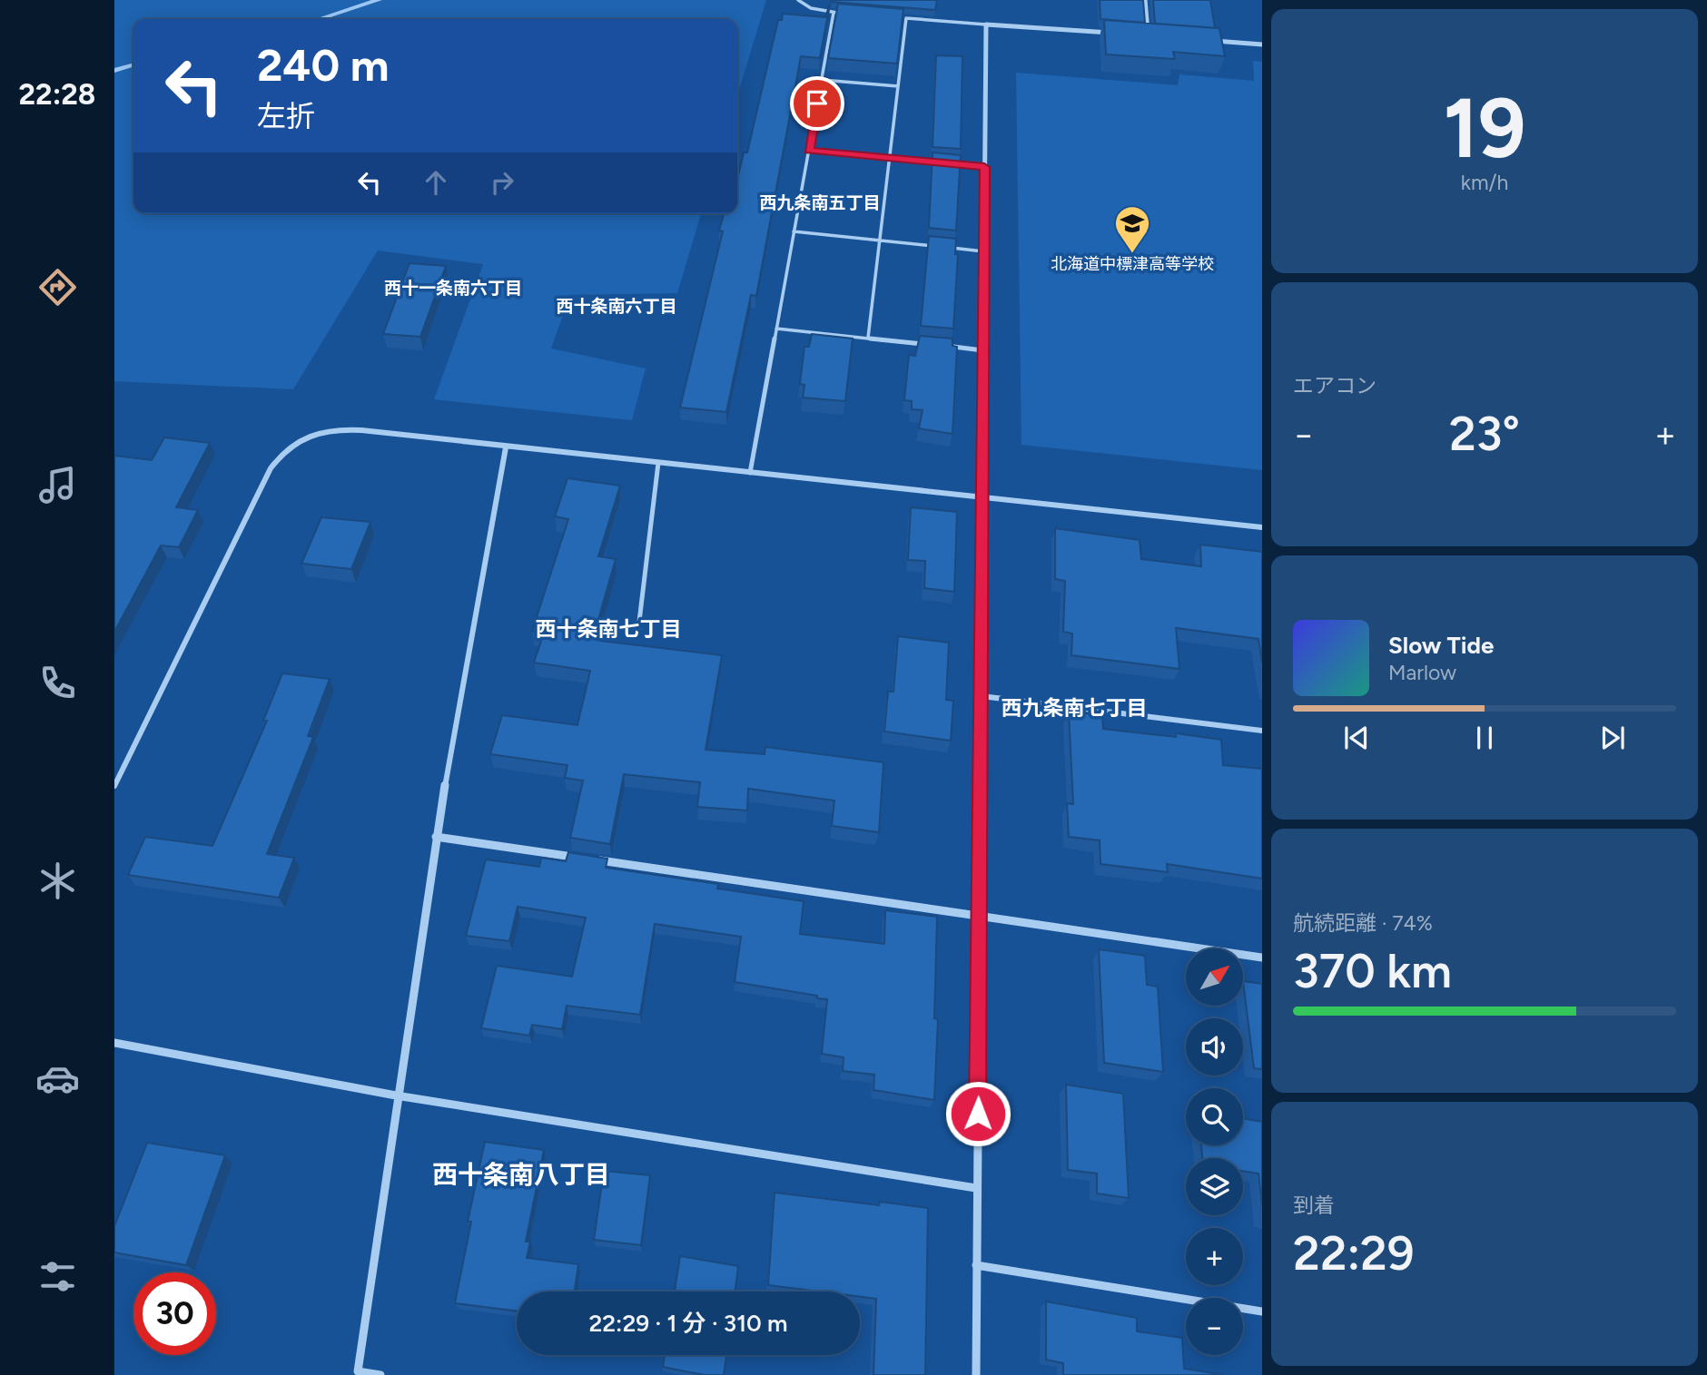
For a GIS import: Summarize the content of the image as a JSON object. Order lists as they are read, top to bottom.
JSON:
{
  "districts": [
    "西九条南五丁目",
    "西十一条南六丁目",
    "西十条南六丁目",
    "西十条南七丁目",
    "西九条南七丁目",
    "西十条南八丁目"
  ],
  "places": {
    "school or university": ["北海道中標津高等学校"]
  },
  "north": "top right",
  "page": {
    "tabs": "22:28",
    "tile": [
      ["19", "km/h"],
      "エアコン",
      ["航続距離 · 74%", "370 km"],
      ["到着", "22:29"]
    ],
    "turn": ["240 m", "左折"],
    "heat": ["−", "23°", "+"],
    "song": ["Slow Tide", "Marlow"],
    "map_buttons": ["+", "−"],
    "limit": "30",
    "trip": "22:29 · 1 分 · 310 m"
  }
}
